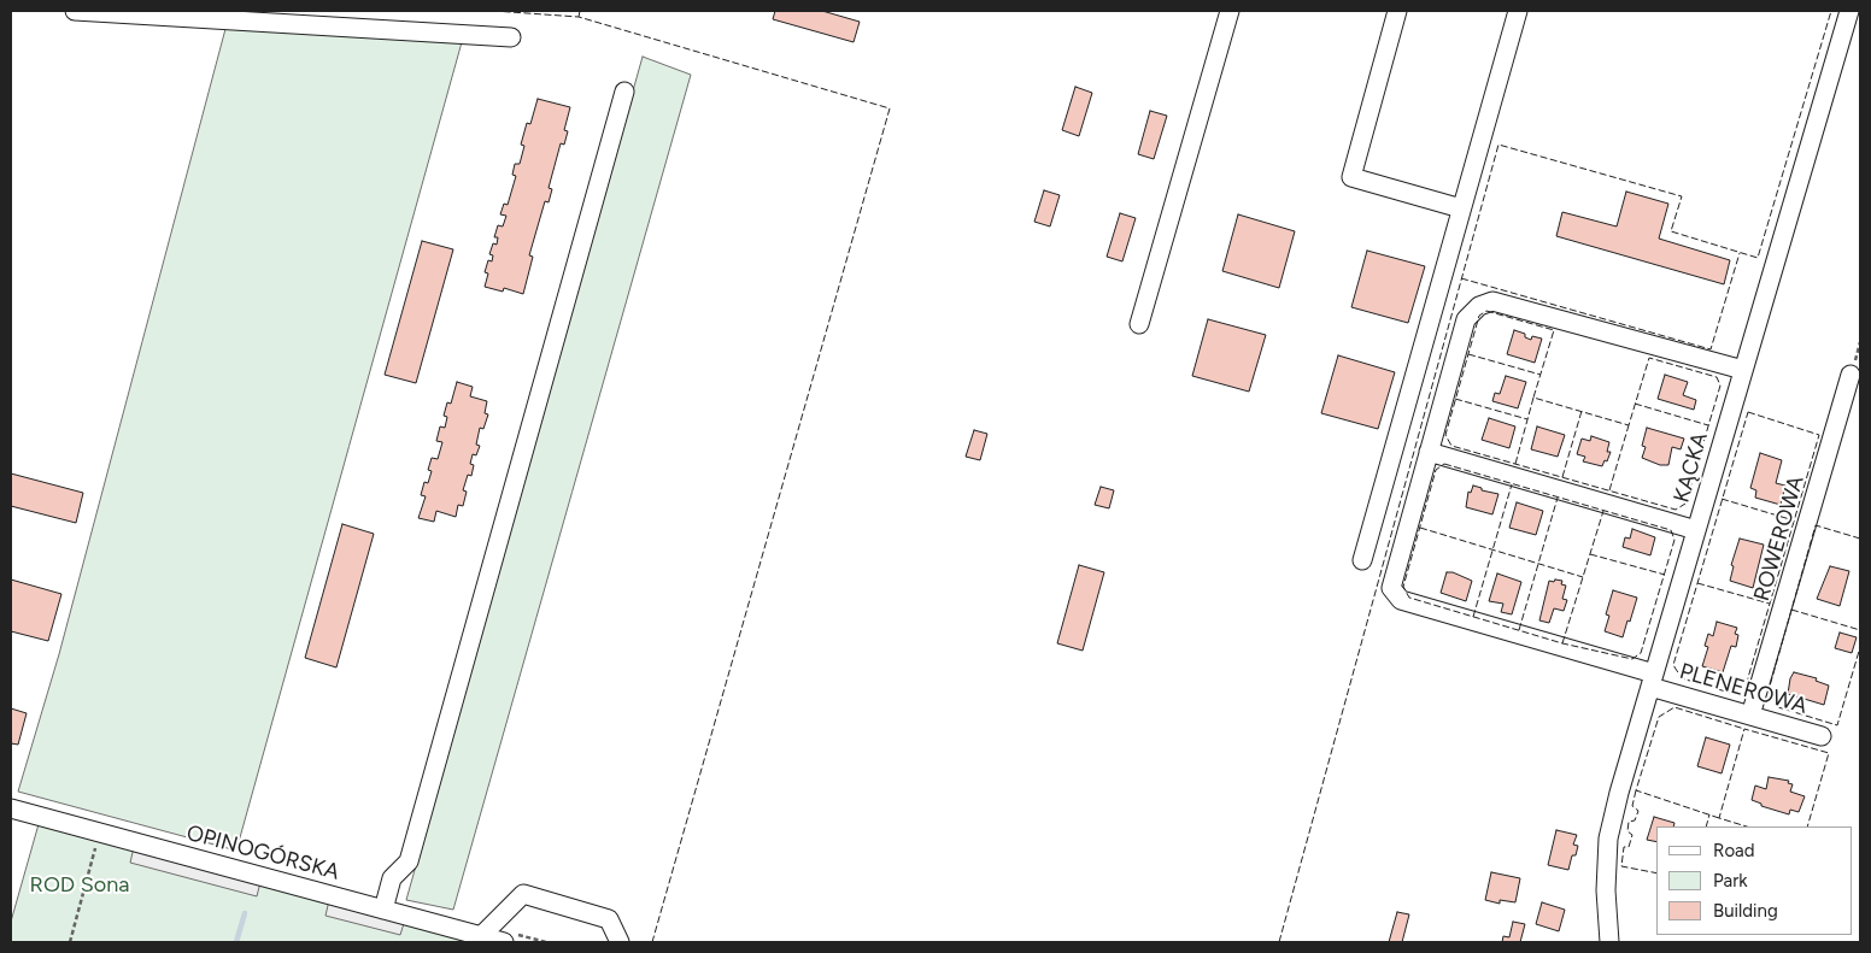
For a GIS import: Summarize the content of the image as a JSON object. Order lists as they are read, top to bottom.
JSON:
{
  "streets": {
    "street": [
      "KĄCKA",
      "ROWEROWA",
      "PLENEROWA",
      "OPINOGÓRSKA"
    ]
  },
  "crossings": [
    ["KĄCKA", "PLENEROWA"],
    ["ROWEROWA", "PLENEROWA"]
  ],
  "parks": ["ROD Sona"],
  "legend": ["Road", "Park", "Building"]
}
